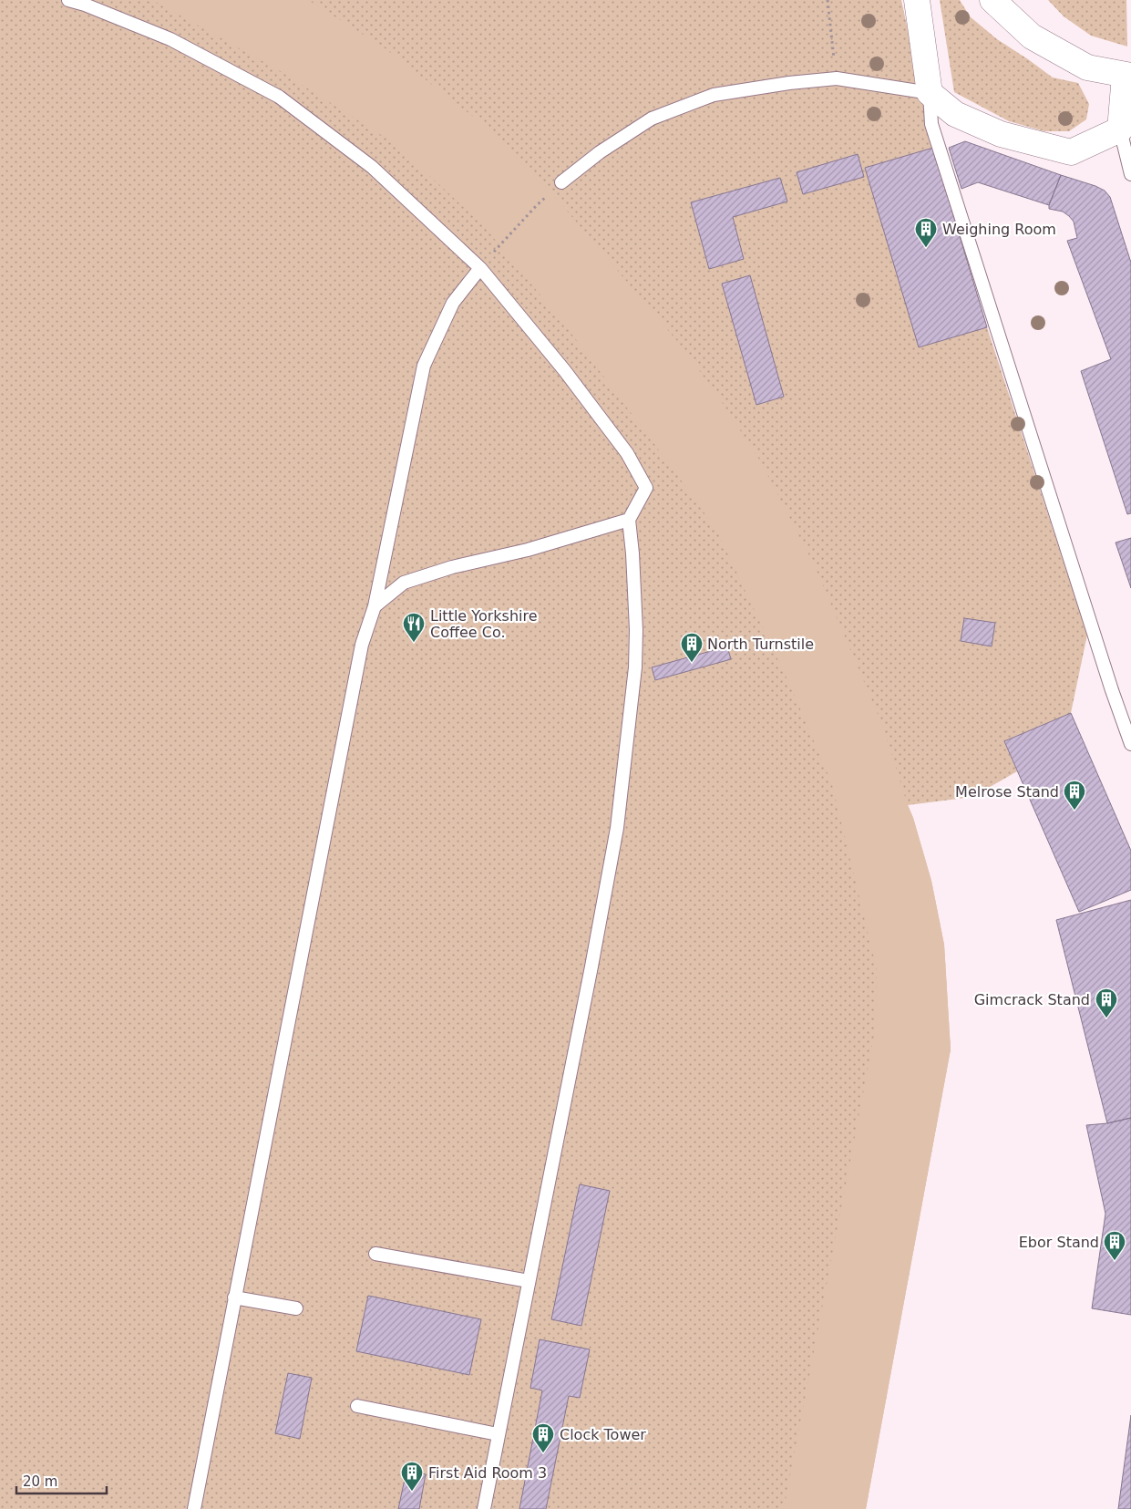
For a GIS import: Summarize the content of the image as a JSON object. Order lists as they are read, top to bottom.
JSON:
{
  "places": {
    "building": [
      "Weighing Room",
      "North Turnstile",
      "Melrose Stand",
      "Gimcrack Stand",
      "Ebor Stand",
      "Clock Tower",
      "First Aid Room 3"
    ],
    "restaurant": ["Little Yorkshire Coffee Co."]
  },
  "scale_bar": "20 m"
}
